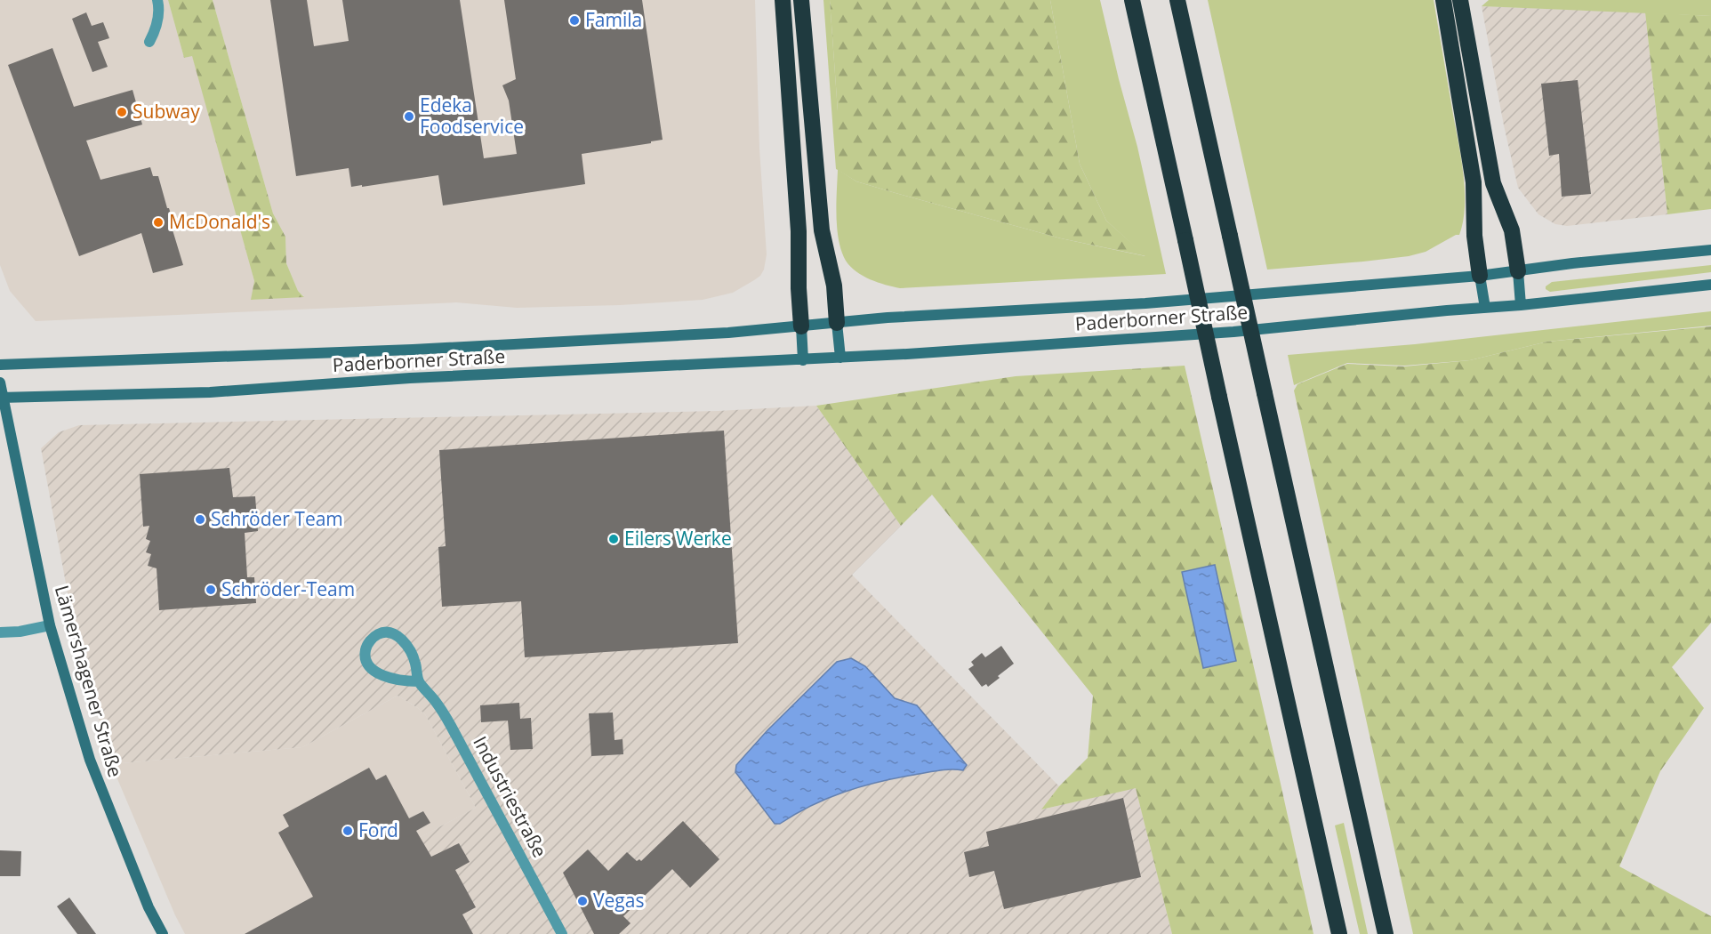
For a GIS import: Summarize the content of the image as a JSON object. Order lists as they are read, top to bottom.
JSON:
{
  "streets": {
    "main road": ["Paderborner Straße", "Lämershagener Straße"],
    "street": ["Industriestraße"]
  },
  "crossings": [
    ["Paderborner Straße", "Lämershagener Straße"]
  ],
  "places": [
    "Famila",
    "Subway",
    "Edeka Foodservice",
    "McDonald's",
    "Schröder Team",
    "Eilers Werke",
    "Schröder-Team",
    "Ford",
    "Vegas"
  ]
}
